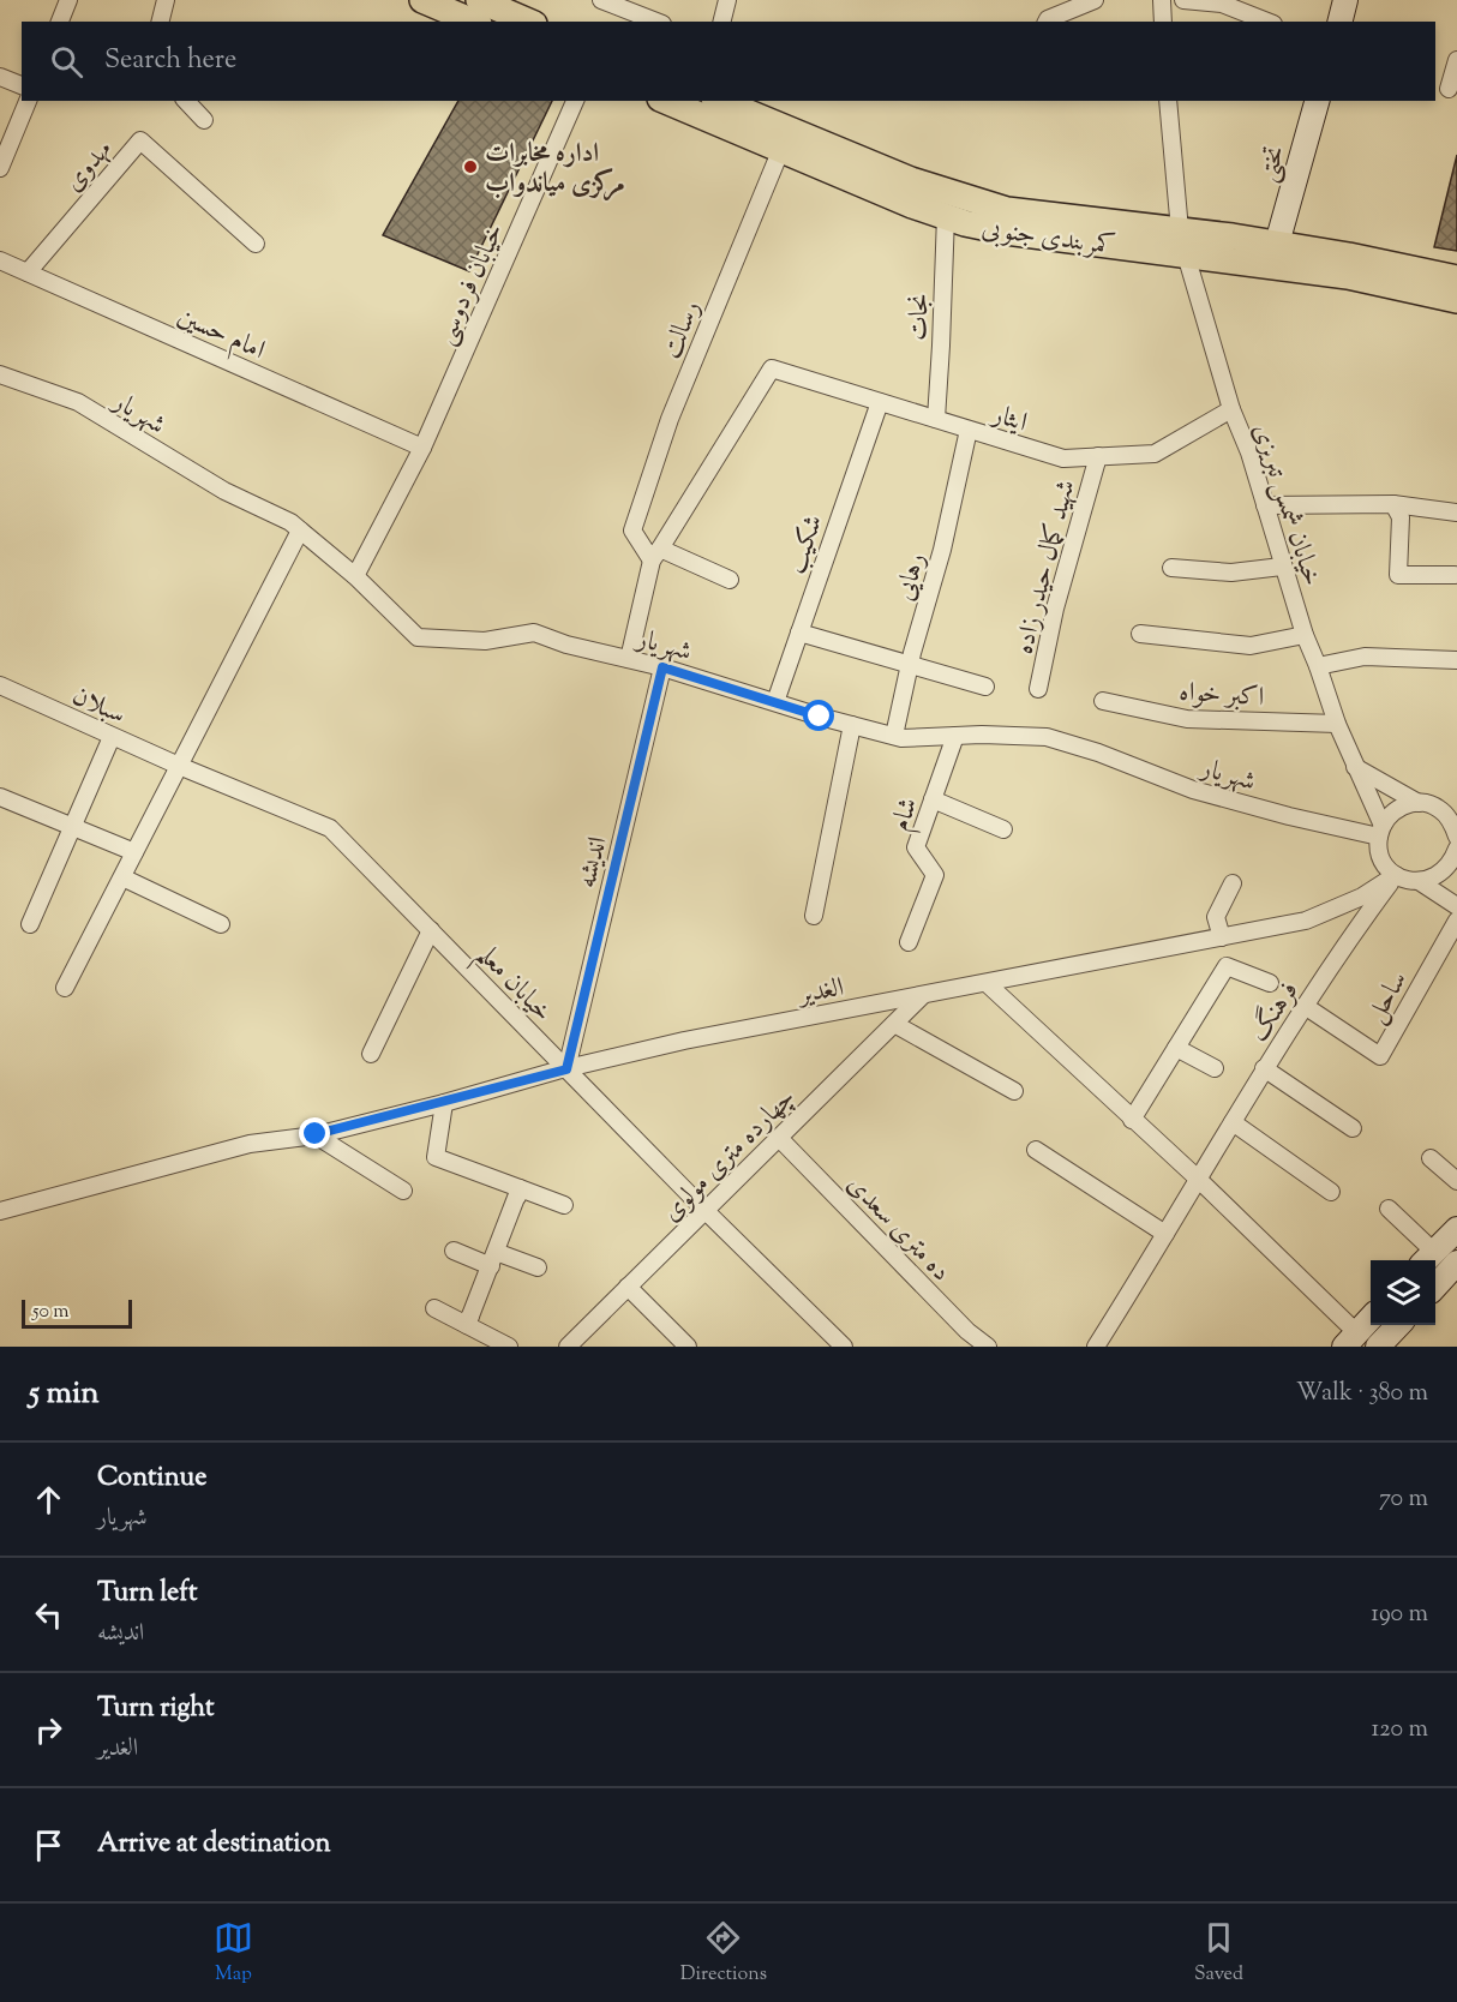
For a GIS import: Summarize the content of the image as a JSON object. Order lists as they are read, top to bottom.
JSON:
{
  "streets": {
    "main road": ["تختی", "کمربندی جنوبی"],
    "street": [
      "مهدوی",
      "خیابان فردوسی",
      "نجات",
      "رسالت",
      "امام حسین",
      "شهریار",
      "ایثار",
      "خیابان شمس تبریزی",
      "شکیب",
      "شهید کمال حیدر زاده",
      "رهایی",
      "اکبر خواه",
      "سبلان",
      "شام",
      "اندیشه",
      "خیابان معلم",
      "الغدیر",
      "ساحل",
      "فرهنگ",
      "چهارده متری مولوی",
      "ده متری سعدی"
    ]
  },
  "crossings": [
    ["تختی", "کمربندی جنوبی"],
    ["مهدوی", "امام حسین"],
    ["کمربندی جنوبی", "نجات"],
    ["کمربندی جنوبی", "رسالت"],
    ["کمربندی جنوبی", "خیابان شمس تبریزی"],
    ["خیابان فردوسی", "امام حسین"],
    ["خیابان فردوسی", "شهریار"],
    ["نجات", "ایثار"],
    ["رسالت", "ایثار"],
    ["شهریار", "خیابان شمس تبریزی"],
    ["شهریار", "شکیب"],
    ["شهریار", "رهایی"],
    ["شهریار", "شام"],
    ["شهریار", "اندیشه"],
    ["ایثار", "خیابان شمس تبریزی"],
    ["ایثار", "شکیب"],
    ["ایثار", "شهید کمال حیدر زاده"],
    ["ایثار", "رهایی"],
    ["خیابان شمس تبریزی", "اکبر خواه"],
    ["خیابان شمس تبریزی", "الغدیر"],
    ["خیابان شمس تبریزی", "فرهنگ"],
    ["سبلان", "خیابان معلم"],
    ["اندیشه", "خیابان معلم"],
    ["اندیشه", "الغدیر"],
    ["خیابان معلم", "الغدیر"],
    ["خیابان معلم", "چهارده متری مولوی"],
    ["الغدیر", "فرهنگ"],
    ["الغدیر", "چهارده متری مولوی"],
    ["ساحل", "فرهنگ"],
    ["چهارده متری مولوی", "ده متری سعدی"]
  ],
  "places": ["اداره مخابرات مرکزی میاندواب"],
  "scale_bar": "50 m",
  "page": {
    "search": "Search here",
    "scale": "50 m",
    "heading": ["5 min", "Walk · 380 m"],
    "list": [
      ["Continue", "شهریار", "70 m"],
      ["Turn left", "اندیشه", "190 m"],
      ["Turn right", "الغدیر", "120 m"],
      "Arrive at destination"
    ],
    "nav": ["Map", "Directions", "Saved"]
  }
}
